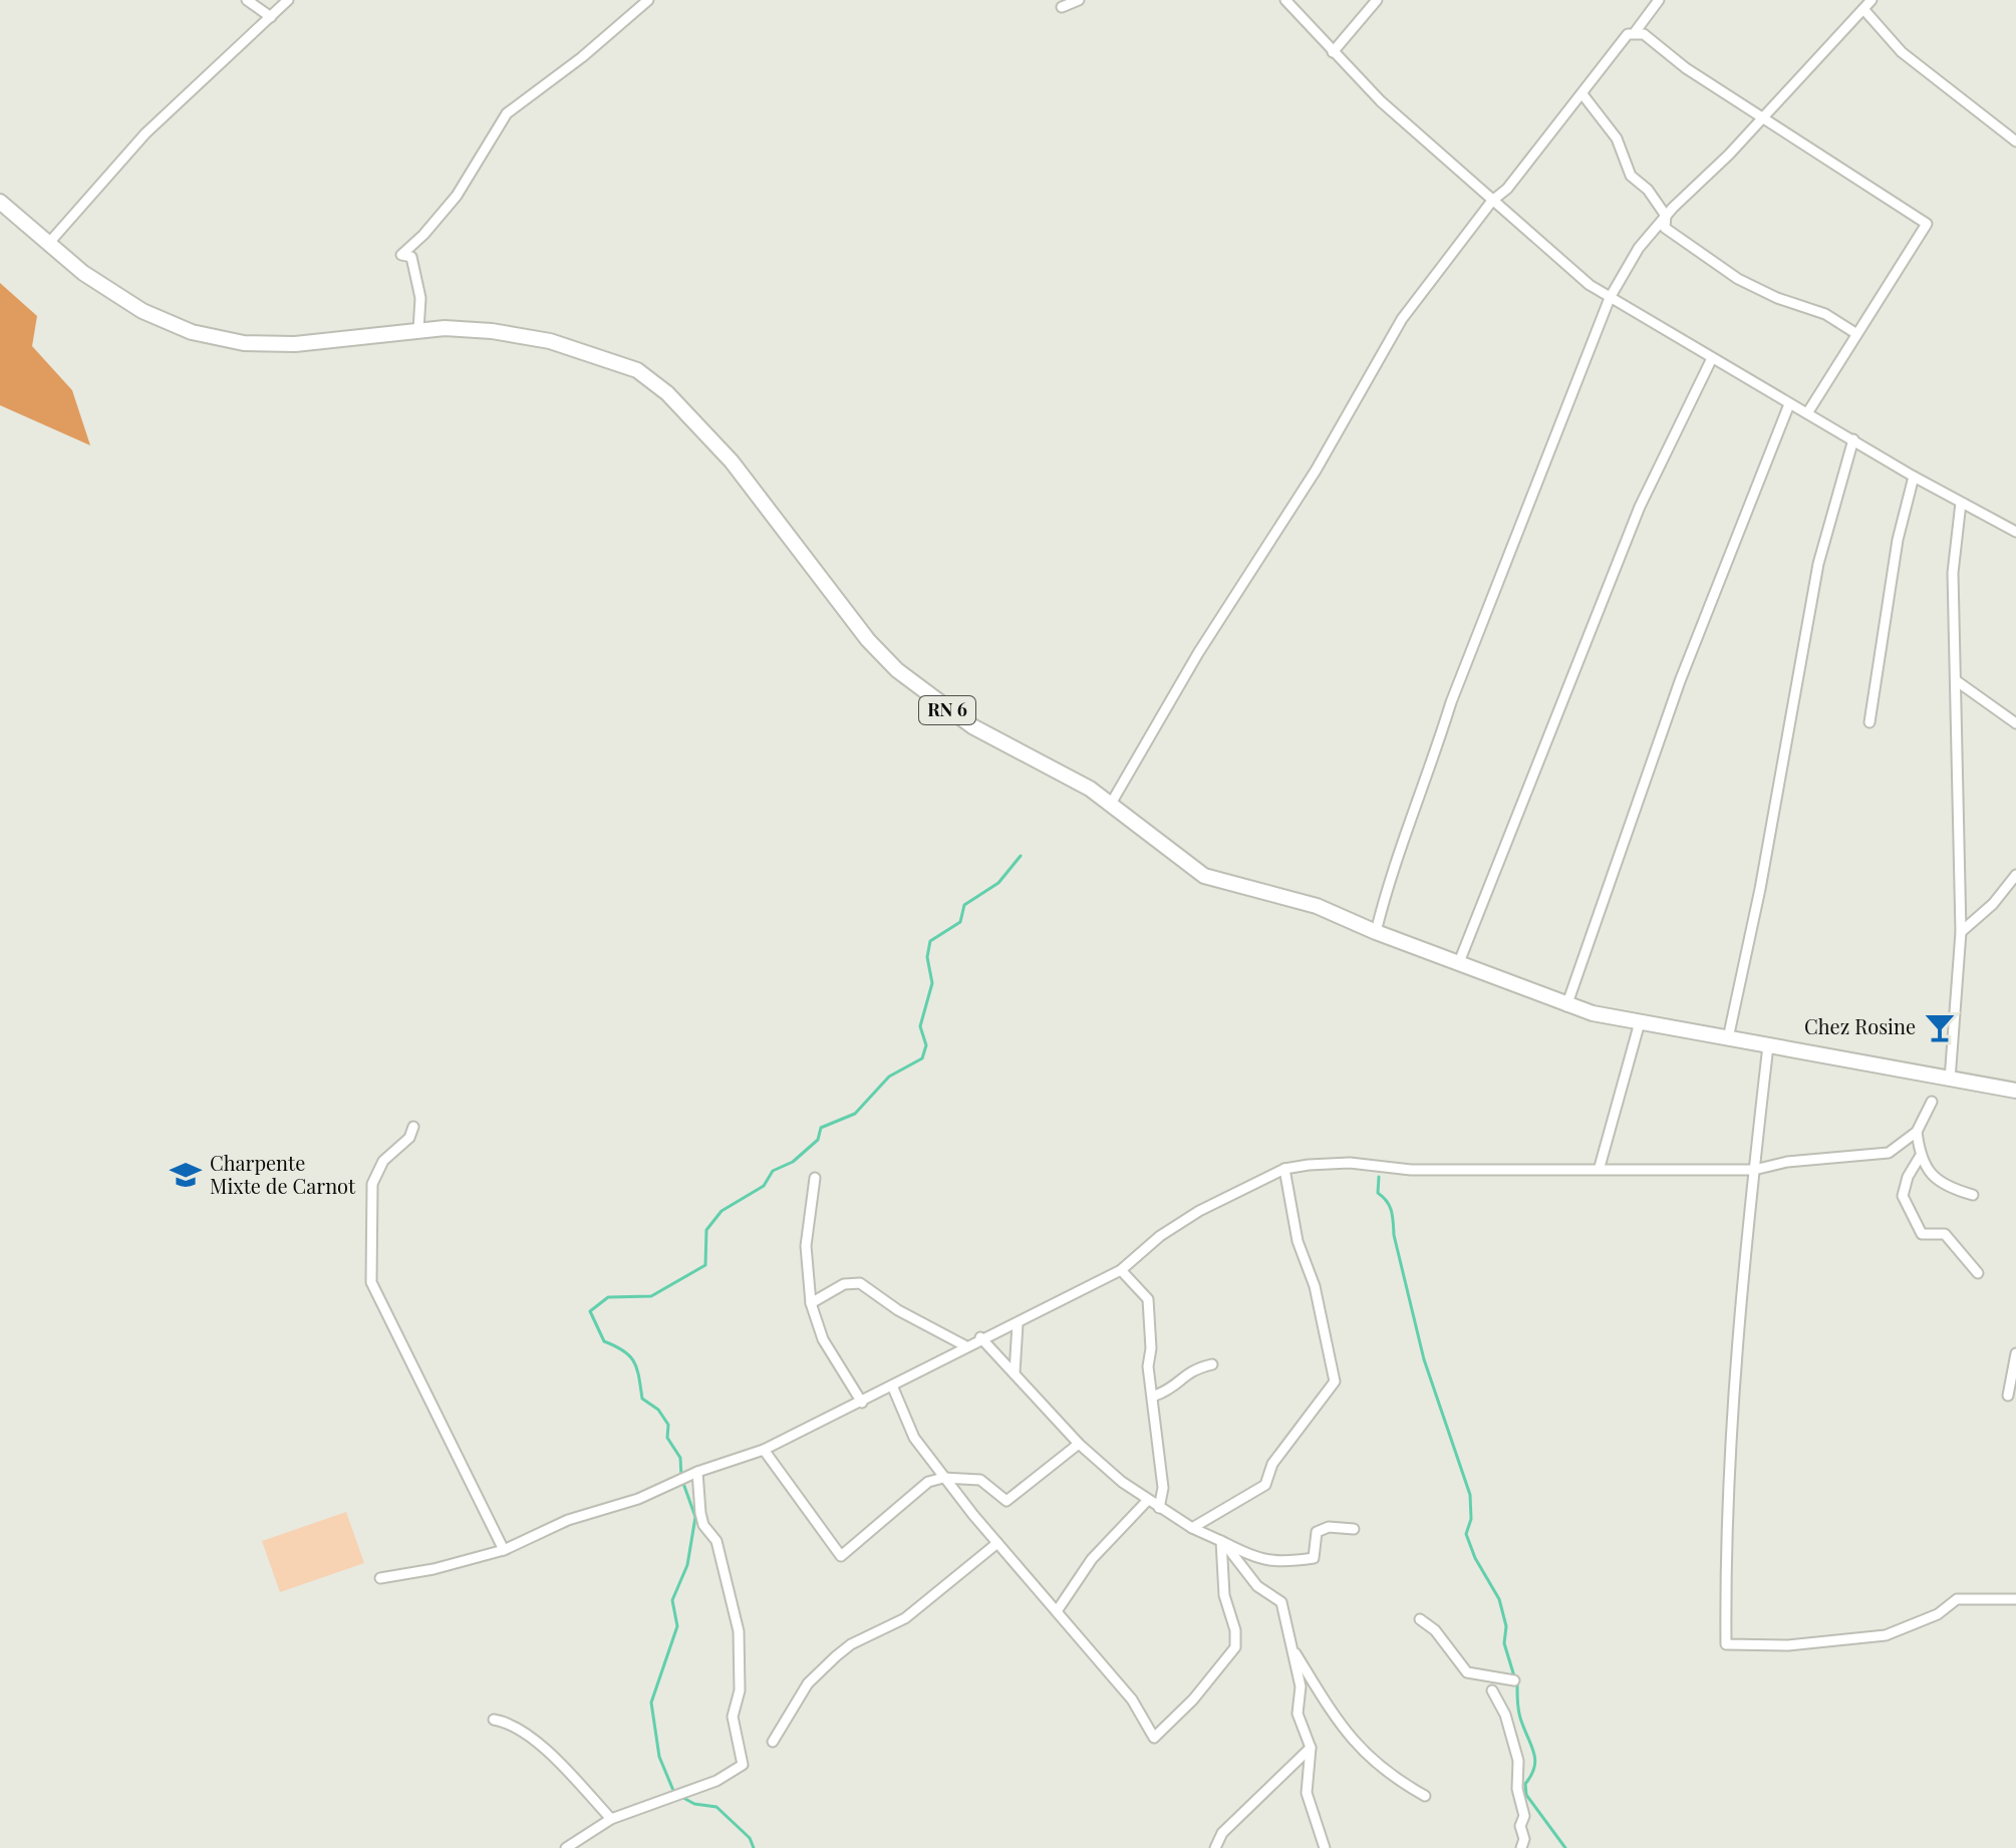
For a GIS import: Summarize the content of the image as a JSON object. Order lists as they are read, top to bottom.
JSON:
{
  "streets": {
    "main road": ["RN 6"]
  },
  "places": {
    "bar": ["Chez Rosine"],
    "school or university": ["Charpente Mixte de Carnot"]
  }
}
